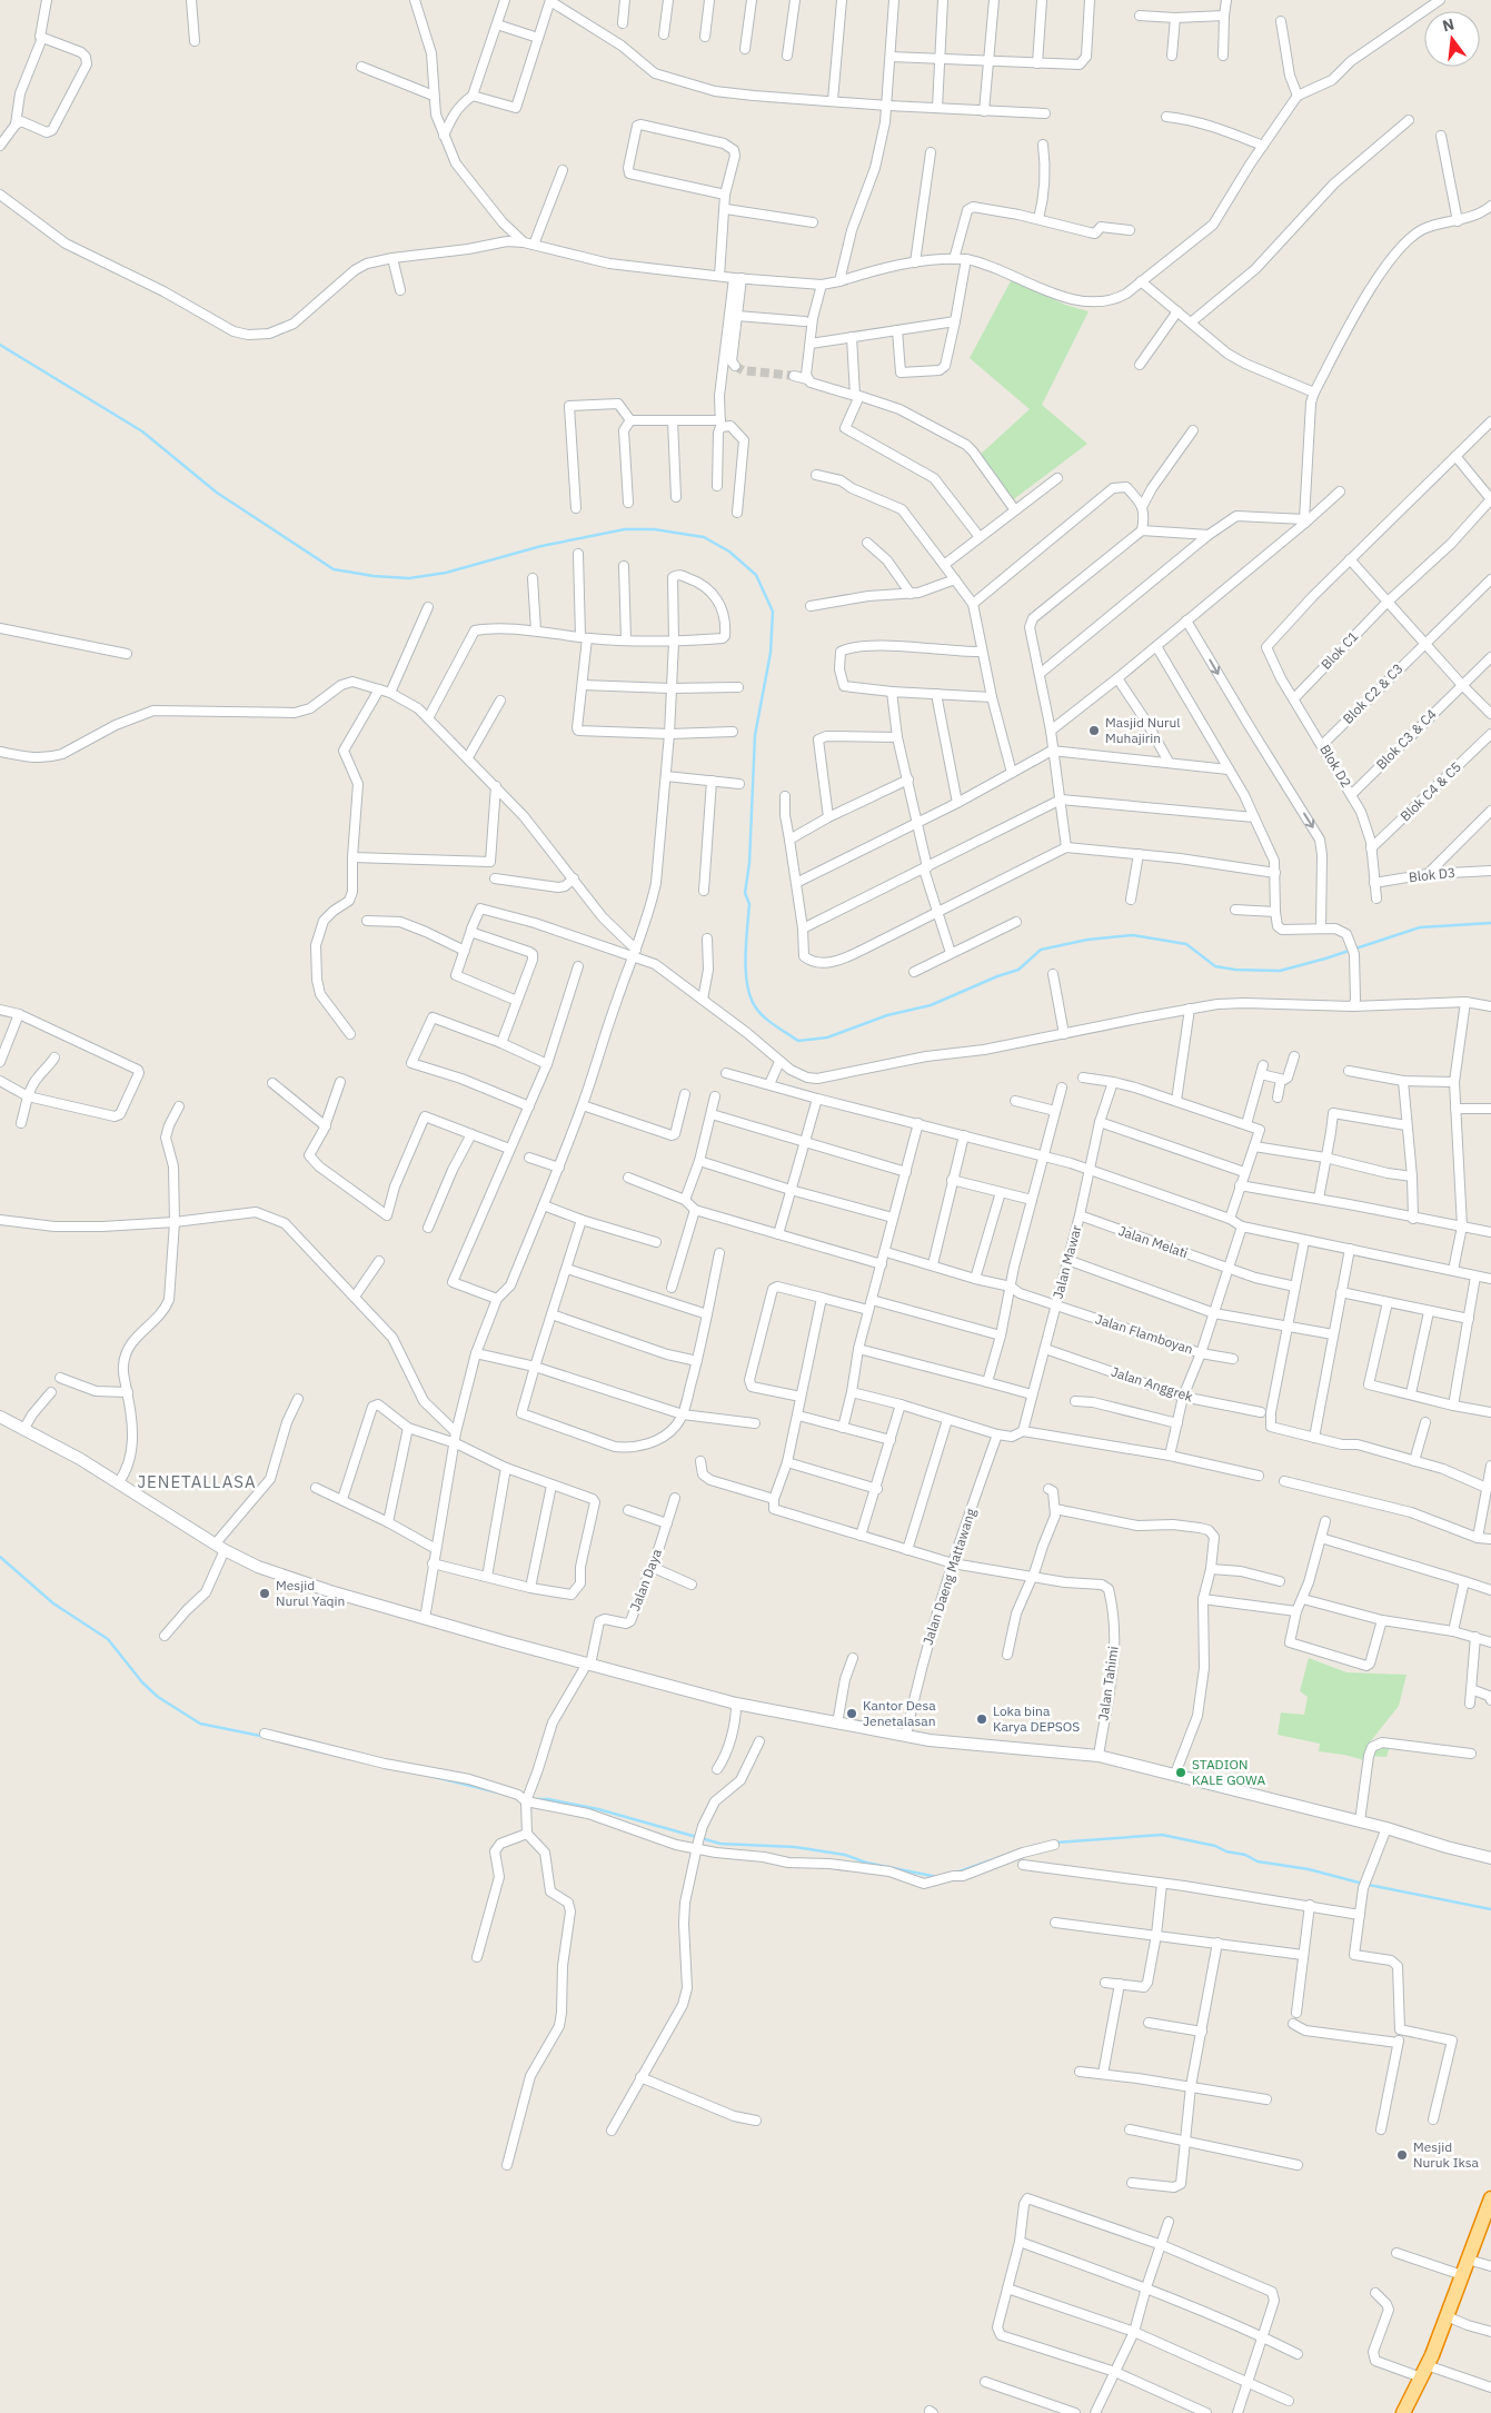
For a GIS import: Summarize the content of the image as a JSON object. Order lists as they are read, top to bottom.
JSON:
{
  "streets": {
    "street": [
      "Blok C1",
      "Blok C2 & C3",
      "Blok C3 & C4",
      "Blok D2",
      "Blok C4 & C5",
      "Blok D3",
      "Jalan Melati",
      "Jalan Mawar",
      "Jalan Flamboyan",
      "Jalan Anggrek",
      "Jalan Daeng Mattawang",
      "Jalan Daya",
      "Jalan Tahimi"
    ]
  },
  "crossings": [
    ["Blok C1", "Blok D2"],
    ["Blok C2 & C3", "Blok D2"],
    ["Blok C3 & C4", "Blok D2"],
    ["Blok D2", "Blok C4 & C5"],
    ["Blok D2", "Blok D3"],
    ["Jalan Melati", "Jalan Mawar"],
    ["Jalan Mawar", "Jalan Flamboyan"],
    ["Jalan Mawar", "Jalan Anggrek"],
    ["Jalan Daeng Mattawang", "Jalan Tahimi"]
  ],
  "districts": ["JENETALLASA"],
  "places": [
    "Masjid Nurul Muhajirin",
    "Mesjid Nurul Yaqin",
    "Kantor Desa Jenetalasan",
    "Loka bina Karya DEPSOS",
    "STADION KALE GOWA",
    "Mesjid Nuruk Iksa"
  ],
  "north": "top"
}
